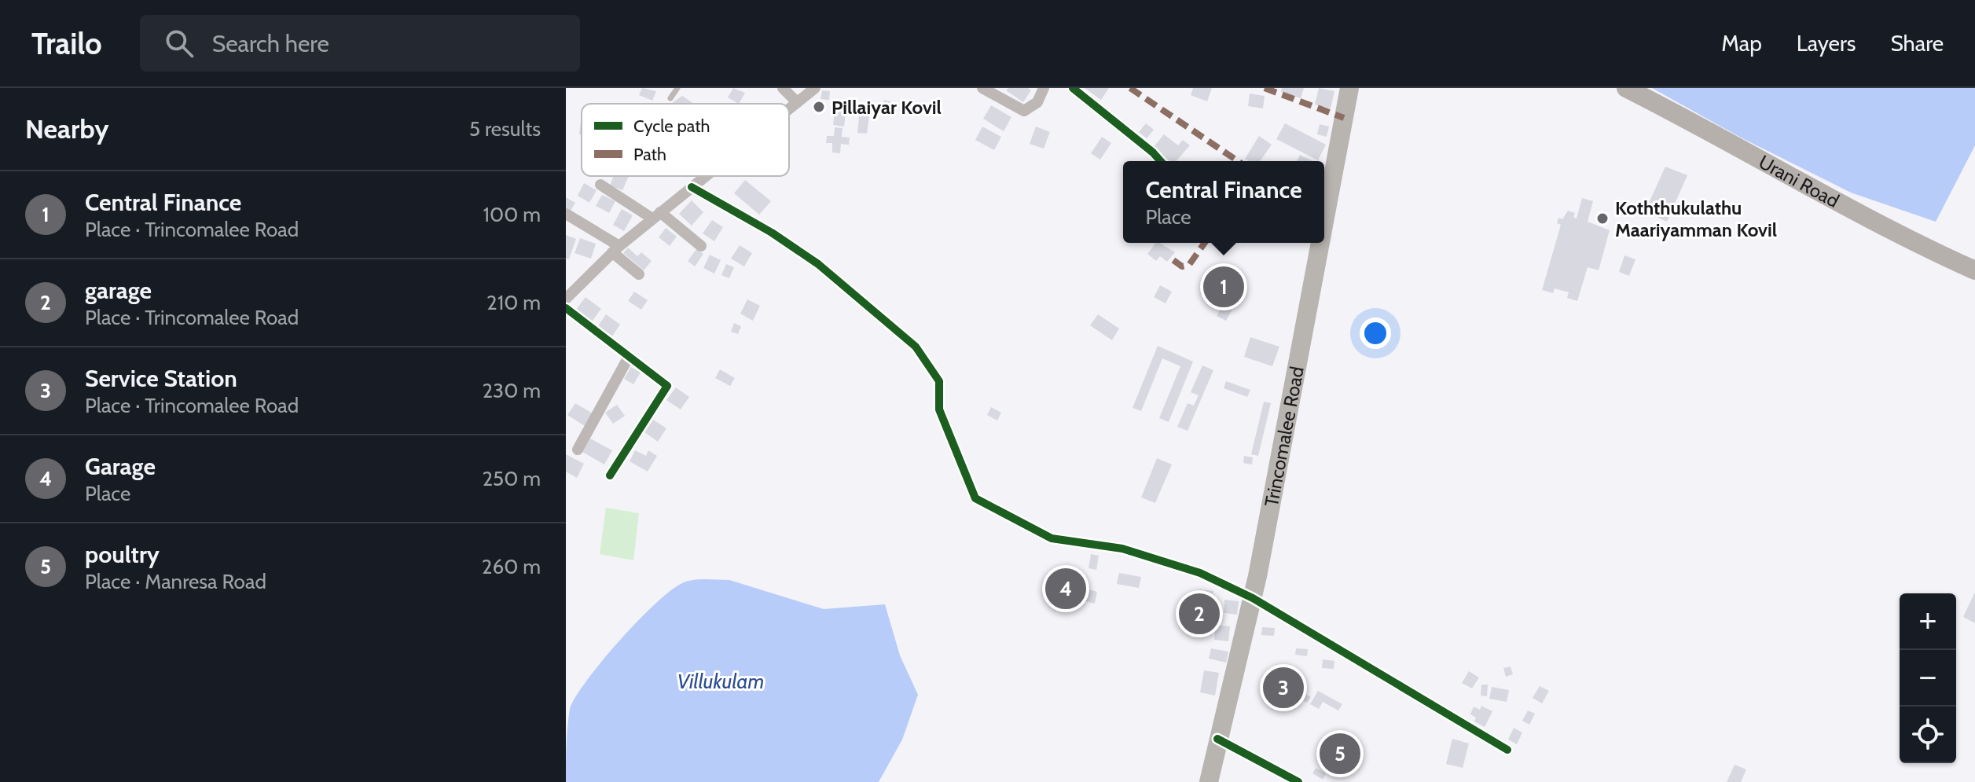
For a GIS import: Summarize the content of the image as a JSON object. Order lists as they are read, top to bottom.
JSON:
{
  "streets": {
    "highway": ["Trincomalee Road"],
    "main road": ["Urani Road"]
  },
  "water": ["Villukulam"],
  "places": ["Pillaiyar Kovil", "Koththukulathu Maariyamman Kovil"],
  "legend": ["Cycle path", "Path"],
  "page": {
    "header": "Trailo",
    "search": "Search here",
    "nav": ["Map", "Layers", "Share"],
    "heading": ["Nearby", "5 results"],
    "popup": ["Central Finance", "Place"],
    "list": [
      {
        "mark": "1",
        "name": "Central Finance",
        "note": "Place · Trincomalee Road",
        "value": "100 m"
      },
      {
        "mark": "2",
        "name": "garage",
        "note": "Place · Trincomalee Road",
        "value": "210 m"
      },
      {
        "mark": "3",
        "name": "Service Station",
        "note": "Place · Trincomalee Road",
        "value": "230 m"
      },
      {
        "mark": "4",
        "name": "Garage",
        "note": "Place",
        "value": "250 m"
      },
      {
        "mark": "5",
        "name": "poultry",
        "note": "Place · Manresa Road",
        "value": "260 m"
      }
    ],
    "pins": [
      "1",
      "4",
      "2",
      "3",
      "5"
    ],
    "map_buttons": ["+", "−"]
  }
}
